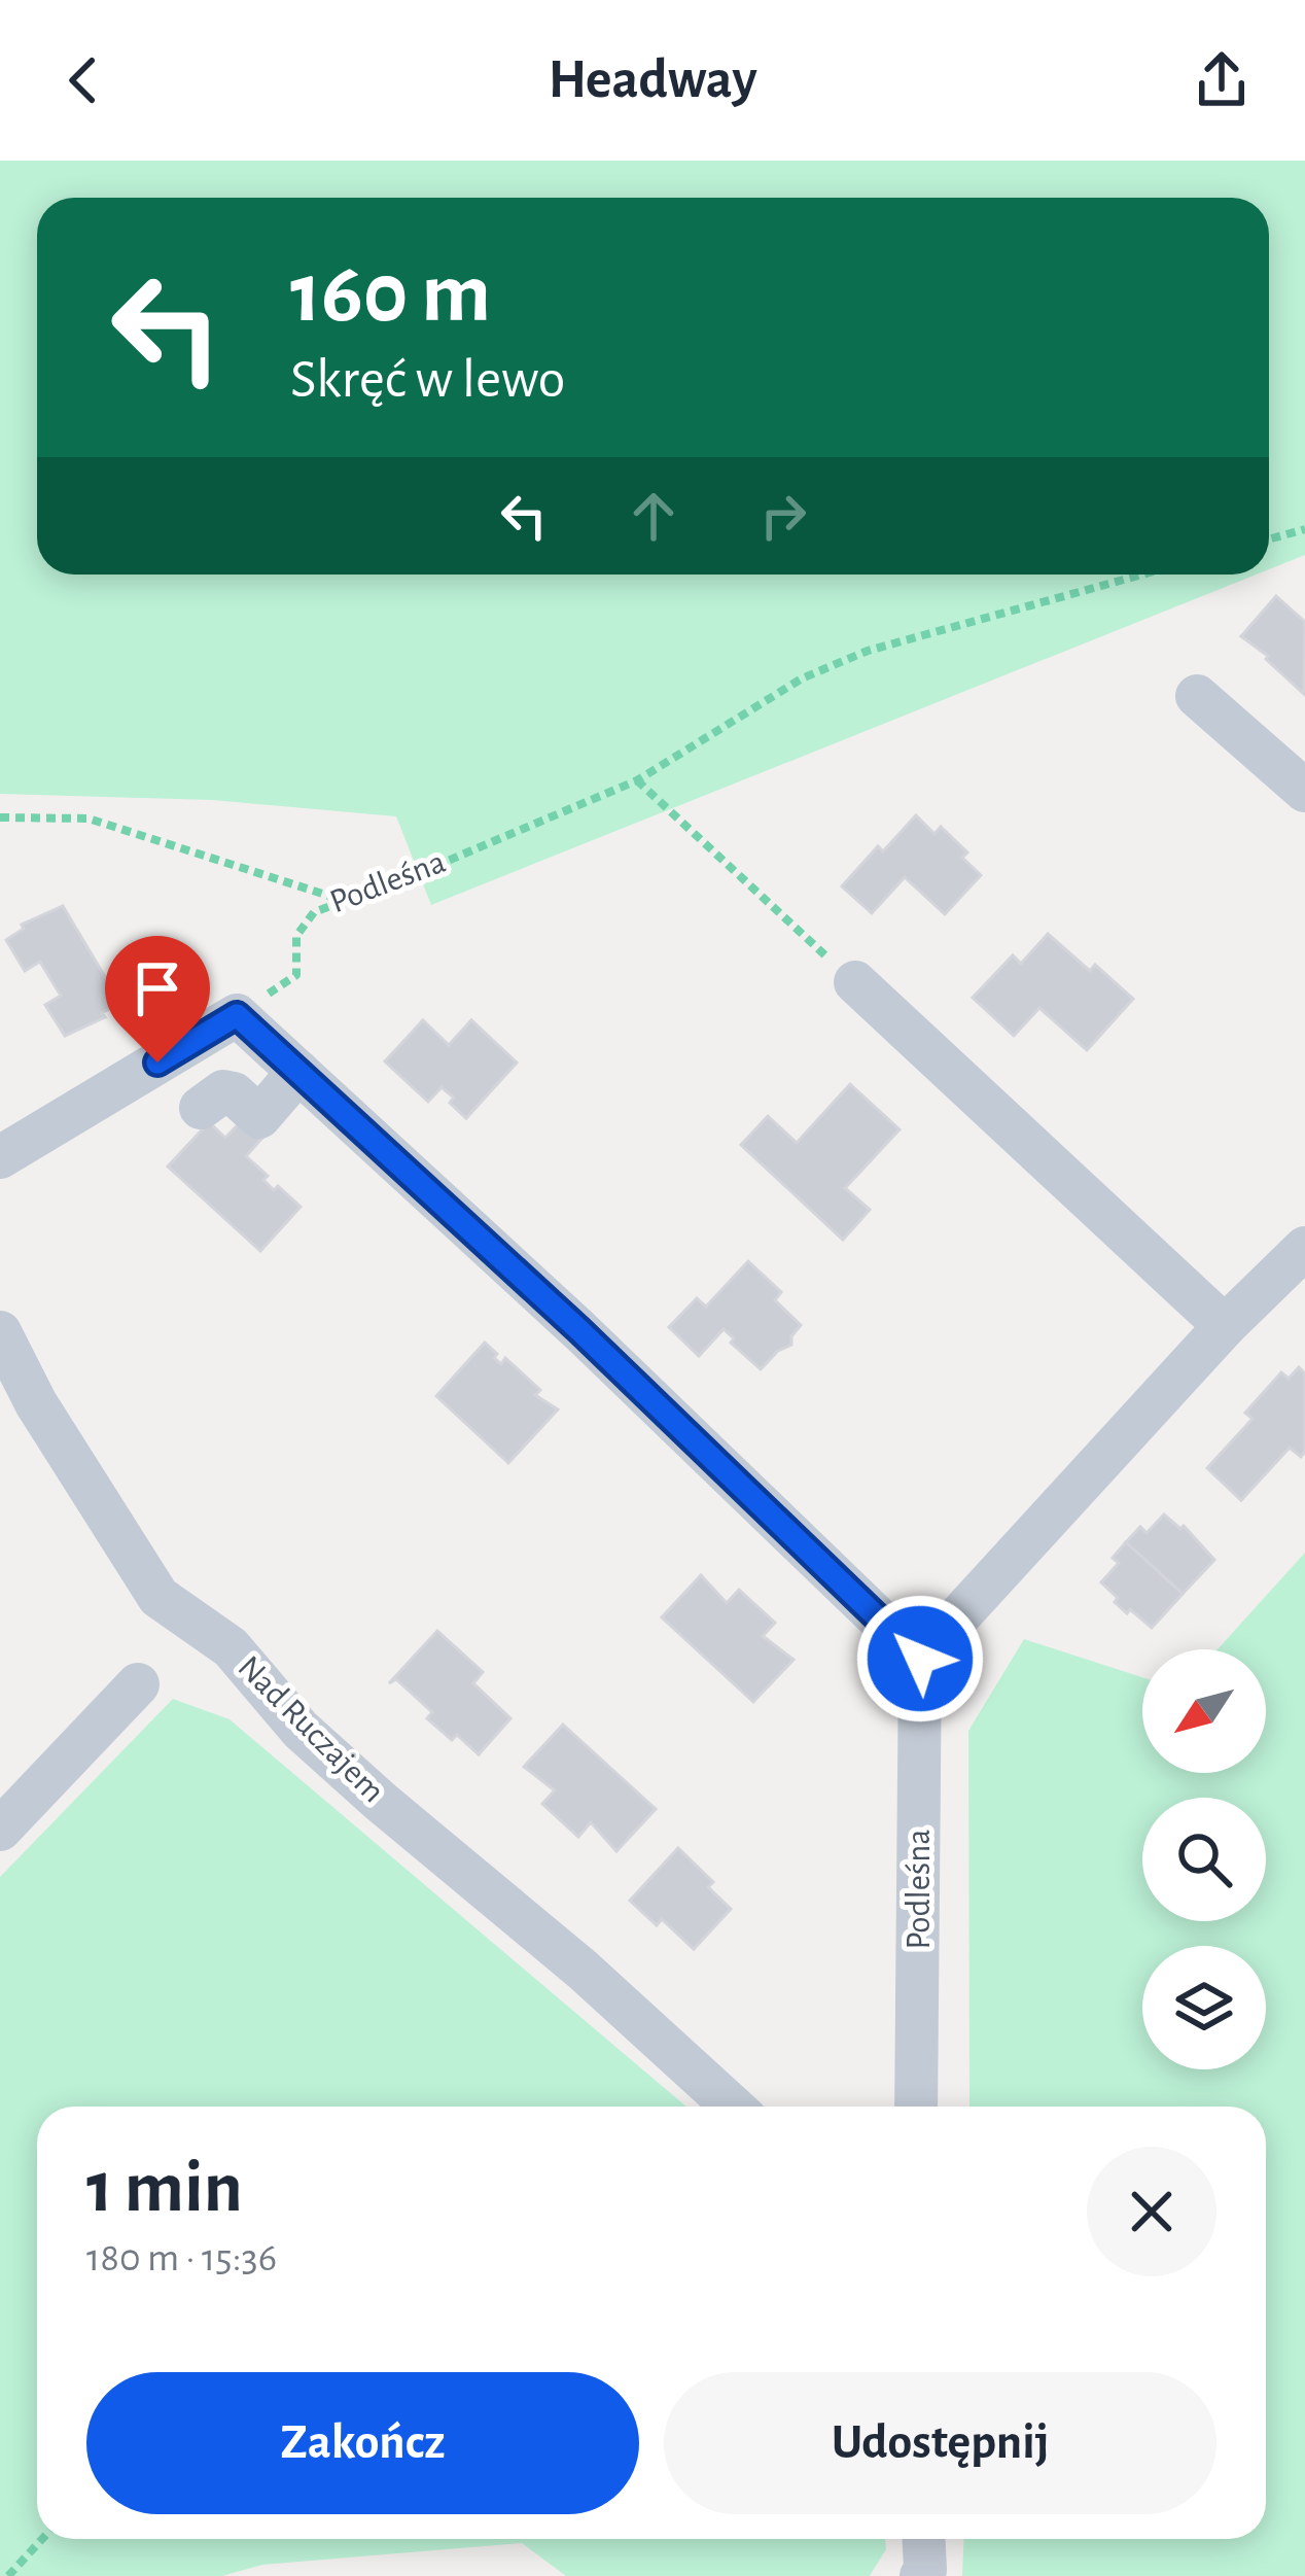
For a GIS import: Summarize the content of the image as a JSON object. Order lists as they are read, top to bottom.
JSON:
{
  "streets": {
    "street": ["Podleśna", "Nad Ruczajem"]
  },
  "north": "bottom left",
  "page": {
    "header": "Headway",
    "turn": ["160 m", "Skręć w lewo"],
    "heading": ["1 min", "180 m · 15:36"],
    "buttons": ["Zakończ", "Udostępnij"]
  }
}
